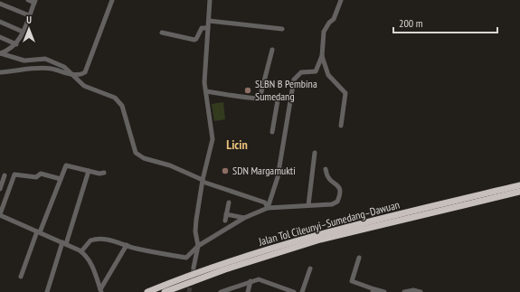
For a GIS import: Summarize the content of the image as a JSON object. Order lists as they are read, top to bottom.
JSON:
{
  "streets": {
    "highway": ["Jalan Tol Cileunyi–Sumedang–Dawuan"]
  },
  "districts": ["Licin"],
  "places": ["SLBN B Pembina Sumedang", "SDN Margamukti"],
  "scale_bar": "200 m",
  "north": "top"
}
